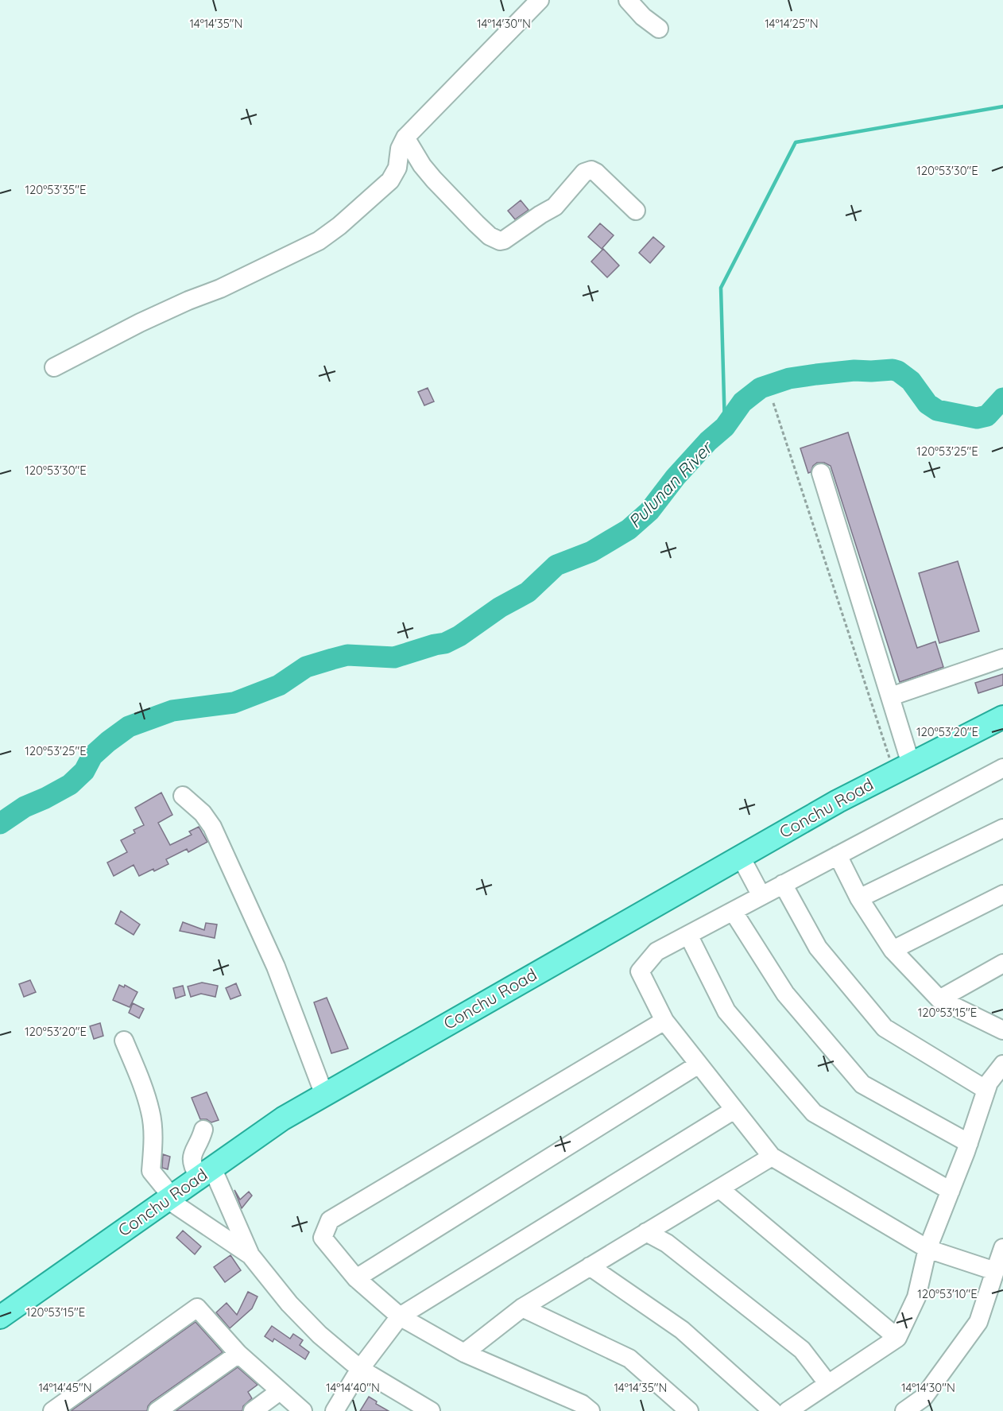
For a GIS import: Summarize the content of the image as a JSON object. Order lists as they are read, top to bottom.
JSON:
{
  "streets": {
    "main road": ["Conchu Road"]
  },
  "water": ["Pulunan River"],
  "coordinates": [
    "14°14'35\"N",
    "14°14'30\"N",
    "14°14'25\"N",
    "120°53'30\"E",
    "120°53'35\"E",
    "120°53'25\"E",
    "120°53'20\"E",
    "120°53'15\"E",
    "120°53'10\"E",
    "14°14'45\"N",
    "14°14'40\"N"
  ]
}
